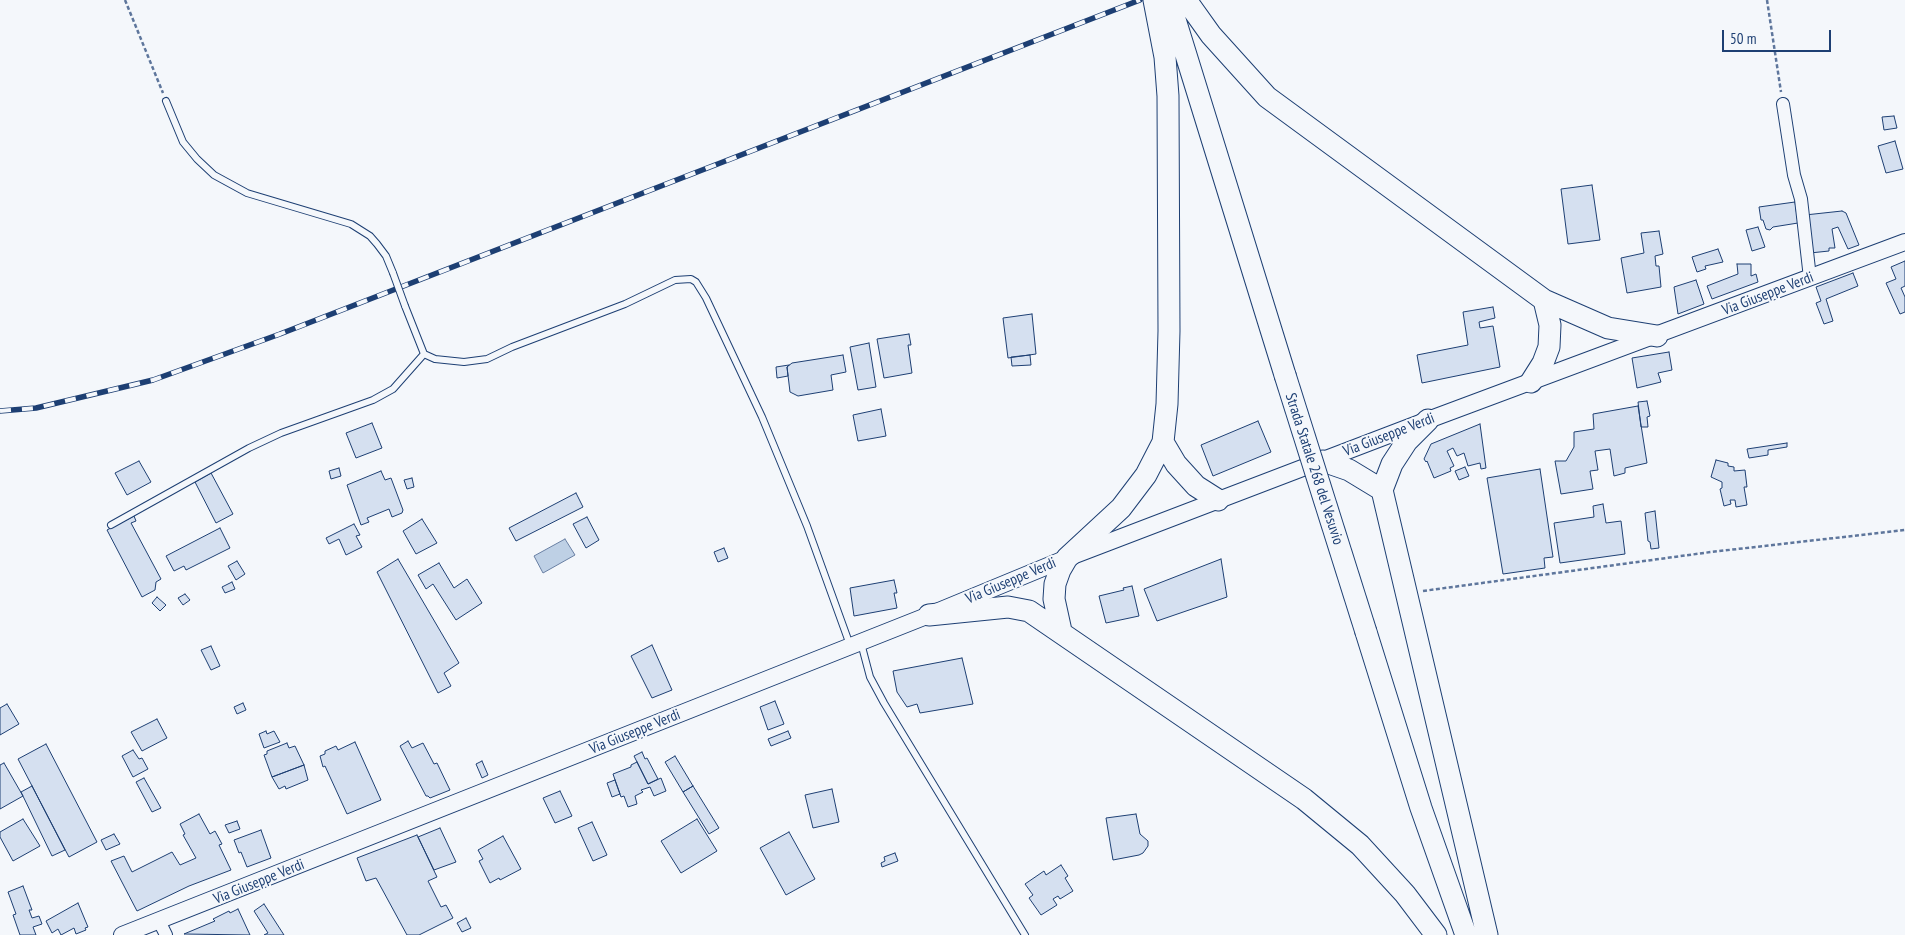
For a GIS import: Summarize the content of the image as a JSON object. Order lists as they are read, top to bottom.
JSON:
{
  "streets": {
    "highway": ["Strada Statale 268 del Vesuvio"],
    "street": ["Via Giuseppe Verdi"]
  },
  "scale_bar": "50 m"
}
